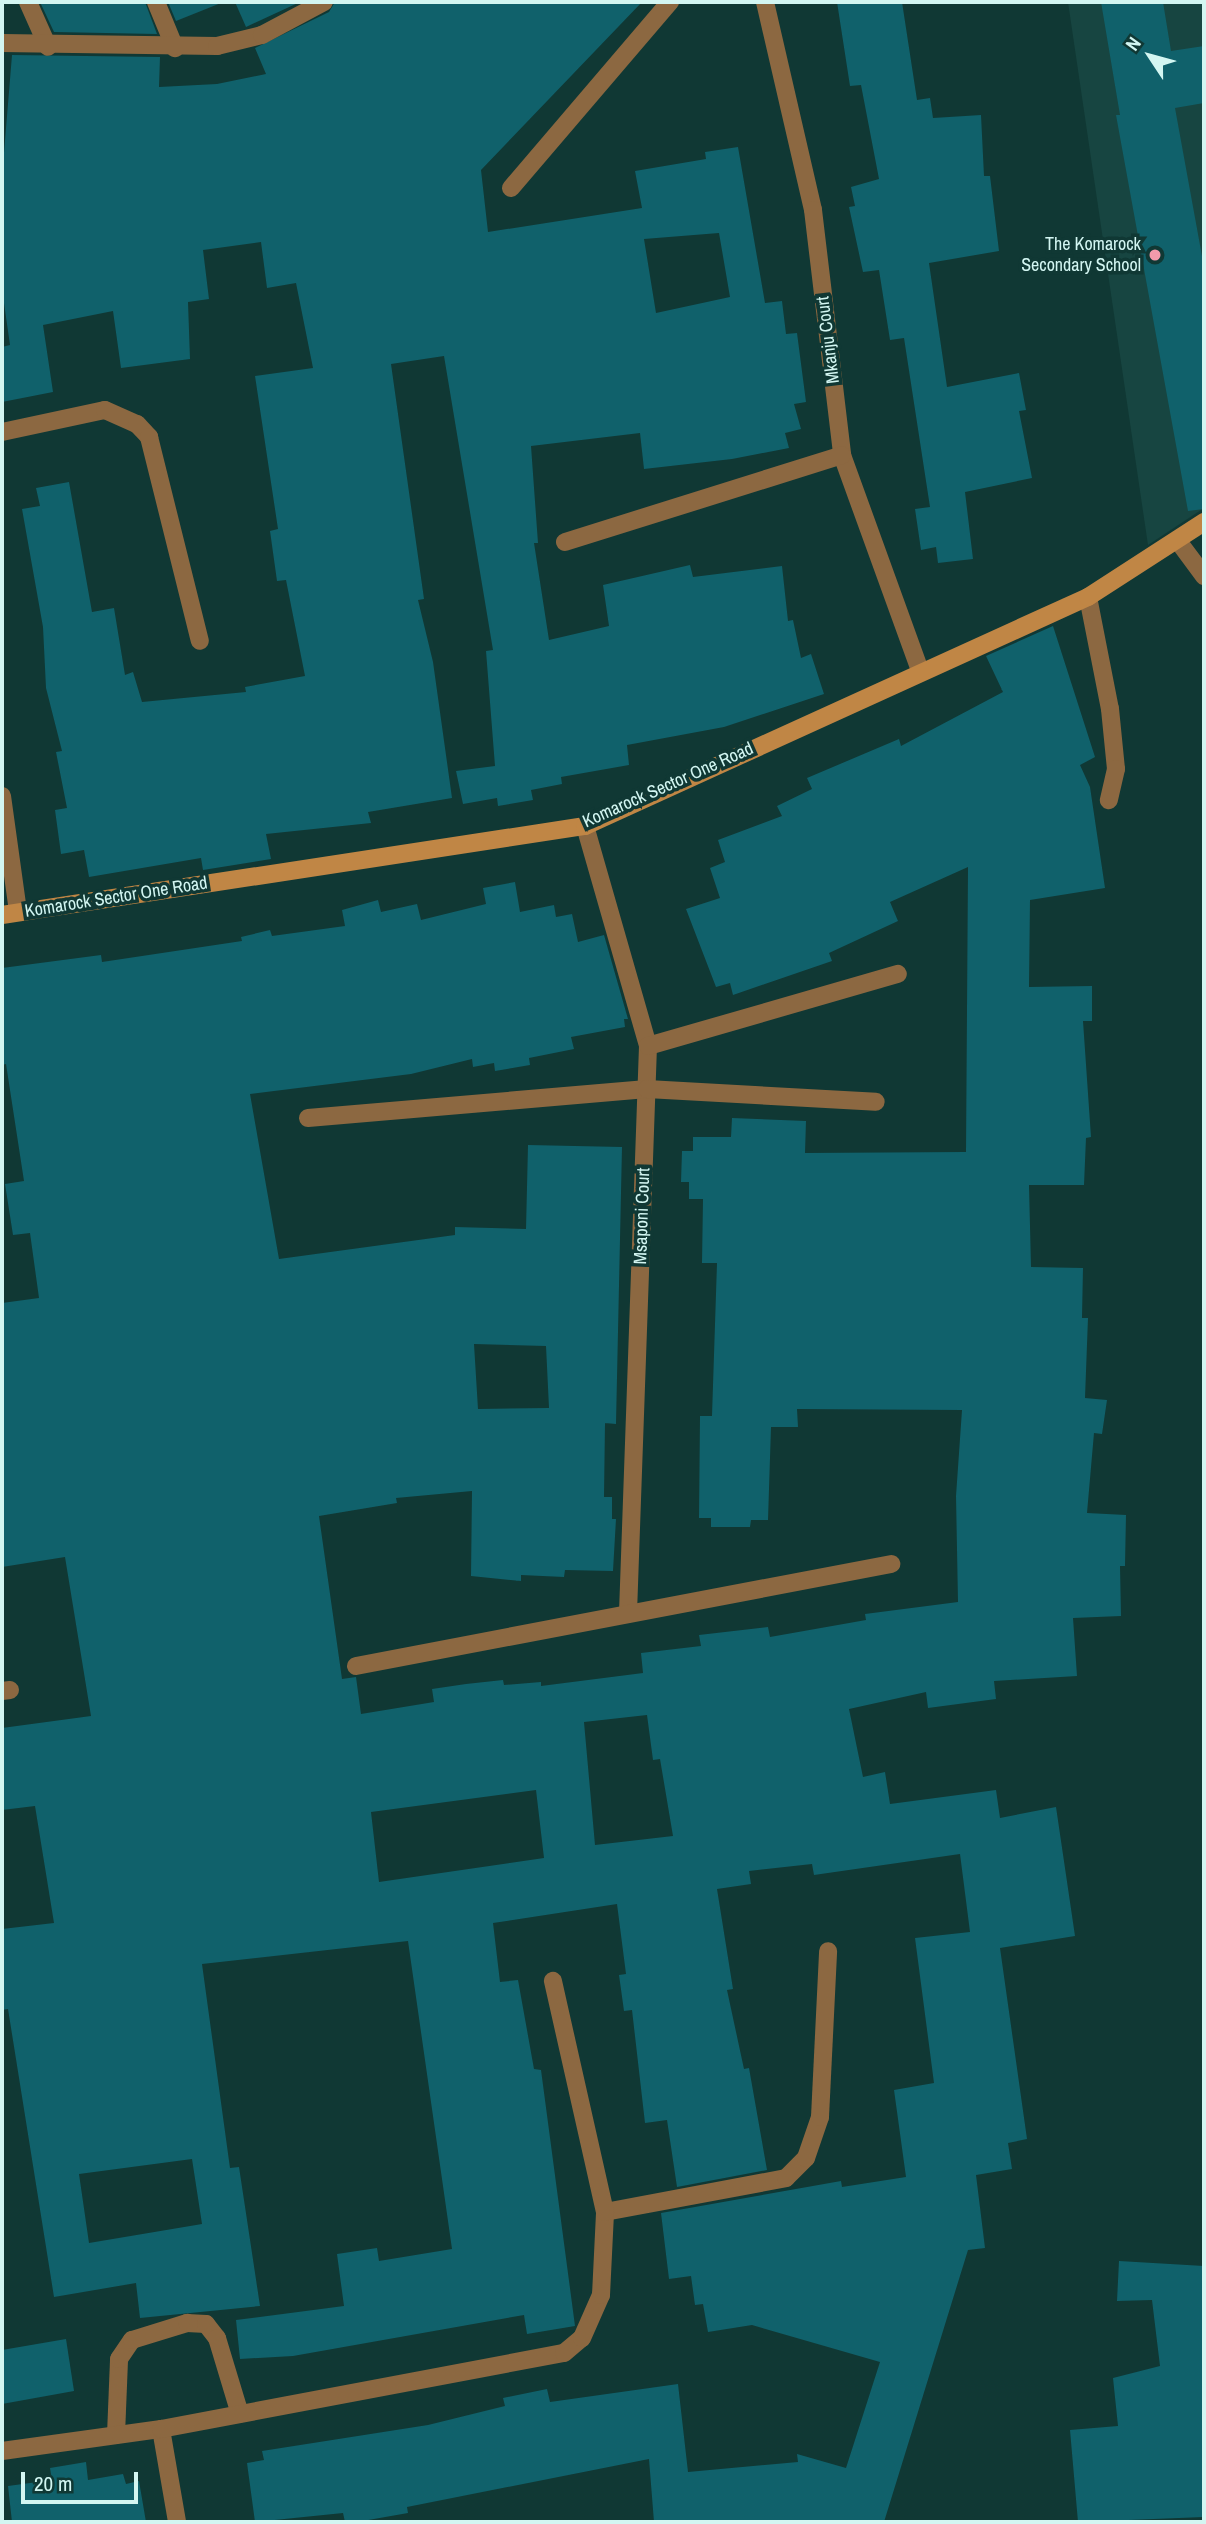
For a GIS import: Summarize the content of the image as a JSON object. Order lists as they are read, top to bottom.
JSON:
{
  "streets": {
    "main road": ["Komarock Sector One Road"],
    "street": ["Mkanju Court", "Msaponi Court"]
  },
  "crossings": [
    ["Mkanju Court", "Komarock Sector One Road"],
    ["Komarock Sector One Road", "Msaponi Court"]
  ],
  "places": ["The Komarock Secondary School"],
  "scale_bar": "20 m",
  "north": "top left"
}
